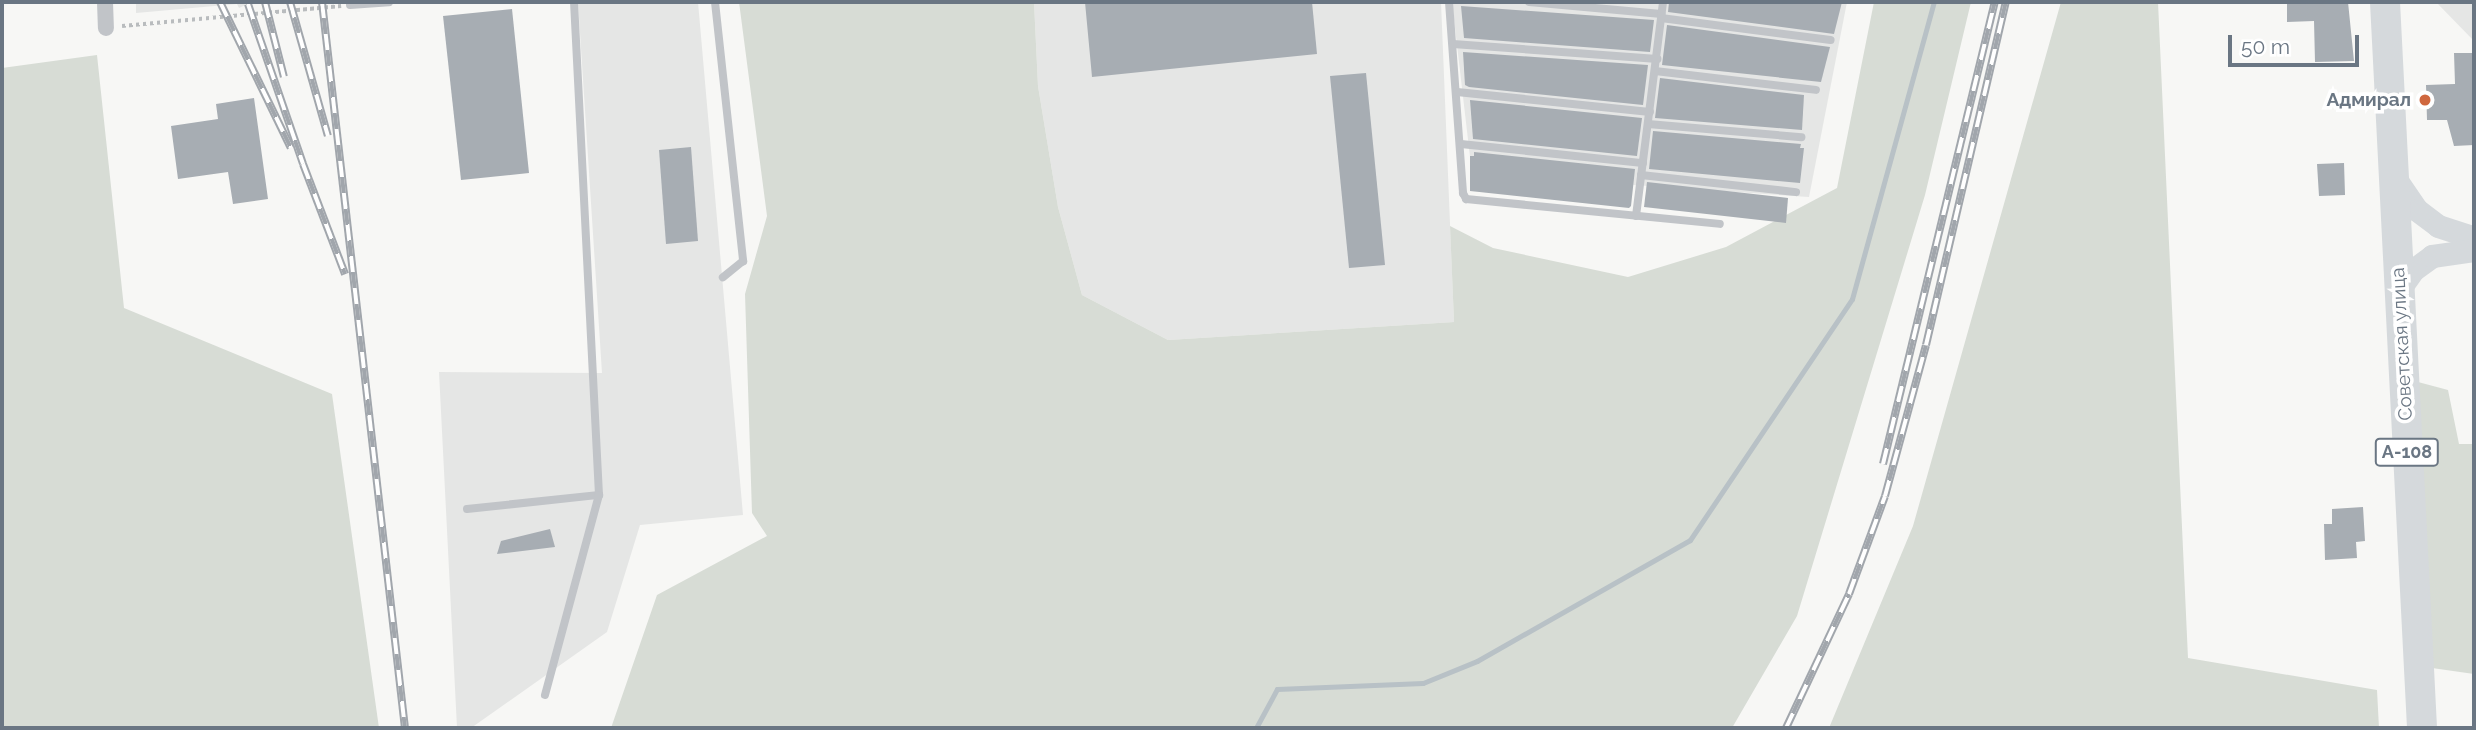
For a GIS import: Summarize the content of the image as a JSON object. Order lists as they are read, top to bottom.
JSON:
{
  "streets": {
    "highway": ["Советская улица", "А-108"]
  },
  "places": ["Адмирал"],
  "scale_bar": "50 m"
}
